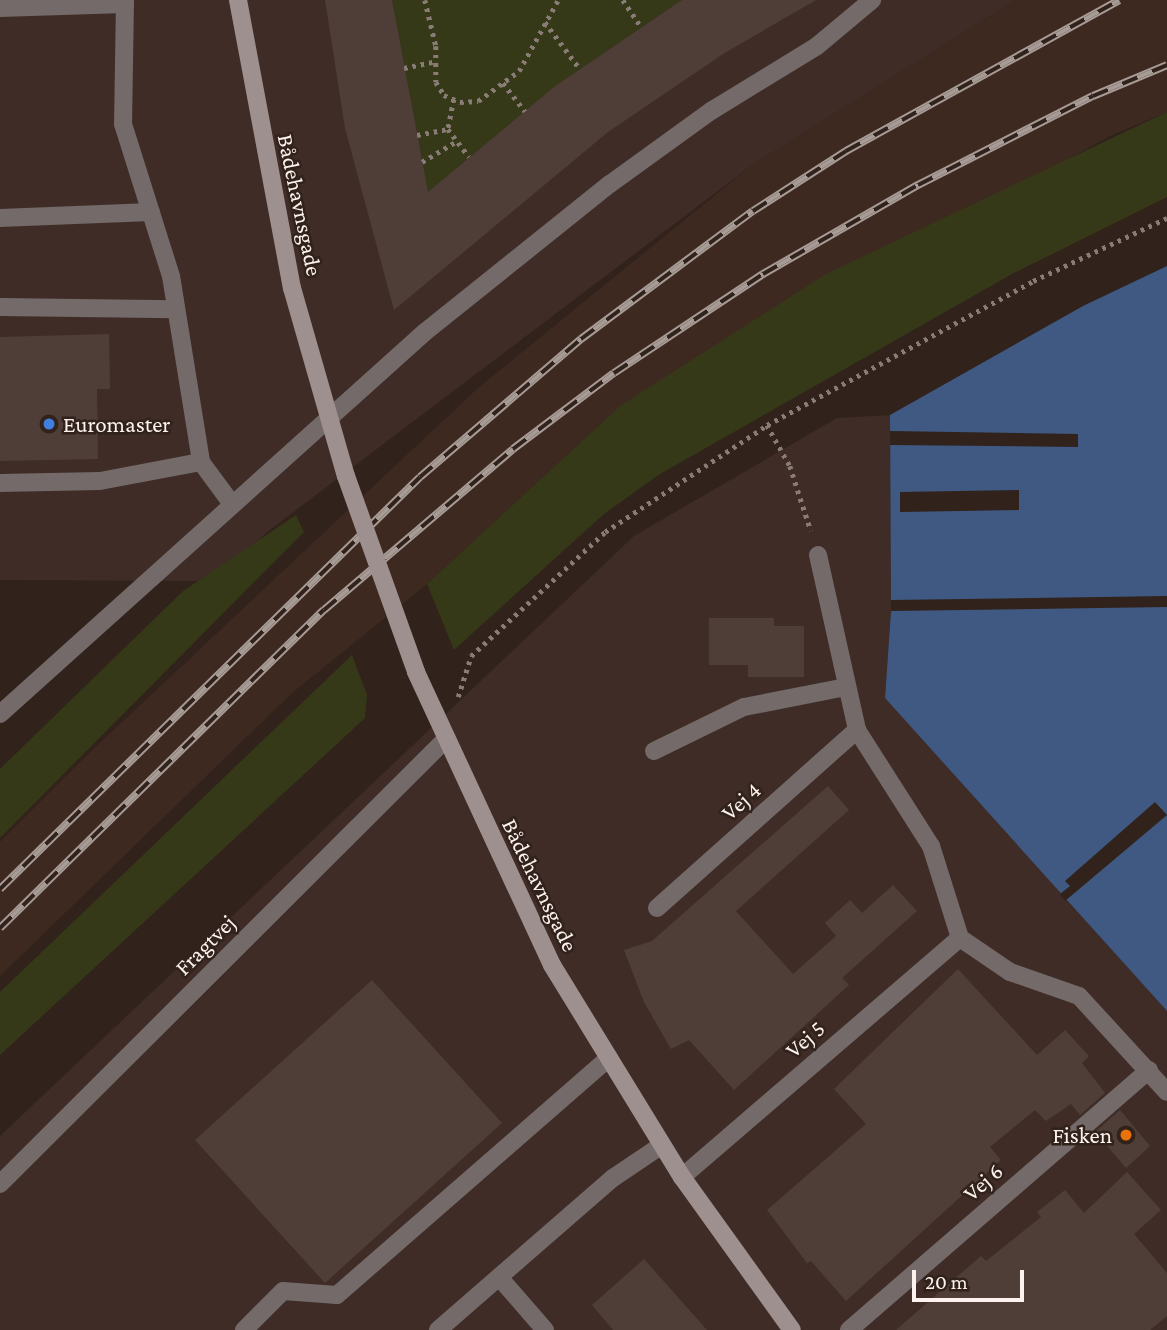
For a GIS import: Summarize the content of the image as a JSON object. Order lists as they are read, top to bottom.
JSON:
{
  "streets": {
    "street": [
      "Bådehavnsgade",
      "Vej 4",
      "Fragtvej",
      "Vej 5",
      "Vej 6"
    ]
  },
  "crossings": [
    ["Bådehavnsgade", "Fragtvej"],
    ["Bådehavnsgade", "Vej 5"]
  ],
  "places": ["Euromaster", "Fisken"],
  "scale_bar": "20 m"
}
